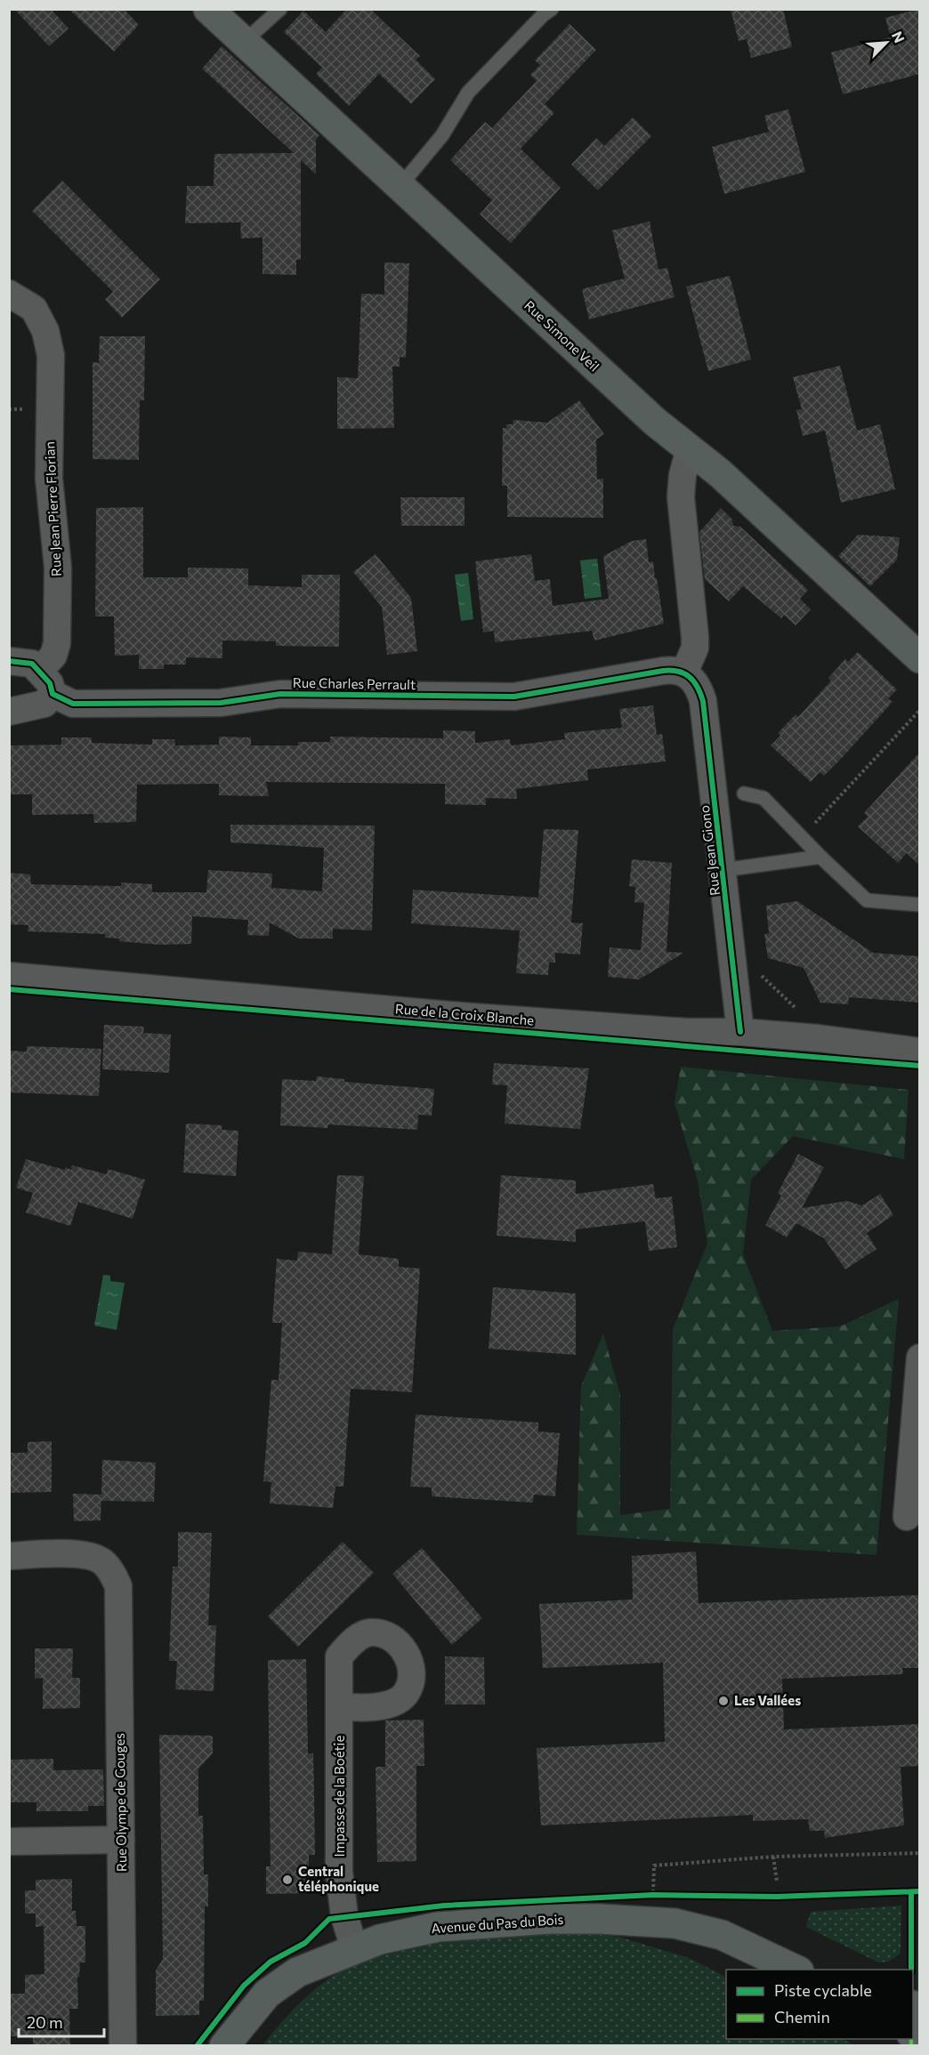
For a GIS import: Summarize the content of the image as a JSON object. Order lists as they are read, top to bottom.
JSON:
{
  "streets": {
    "main road": ["Rue Simone Veil", "Avenue du Pas du Bois"],
    "street": [
      "Rue Jean Pierre Florian",
      "Rue Charles Perrault",
      "Rue Jean Giono",
      "Rue de la Croix Blanche",
      "Impasse de la Boétie",
      "Rue Olympe de Gouges"
    ]
  },
  "crossings": [
    ["Rue Charles Perrault", "Rue Jean Giono"],
    ["Rue Jean Giono", "Rue de la Croix Blanche"],
    ["Impasse de la Boétie", "Avenue du Pas du Bois"]
  ],
  "places": ["Les Vallées", "Central téléphonique"],
  "legend": ["Piste cyclable", "Chemin"],
  "scale_bar": "20 m",
  "north": "top right"
}
